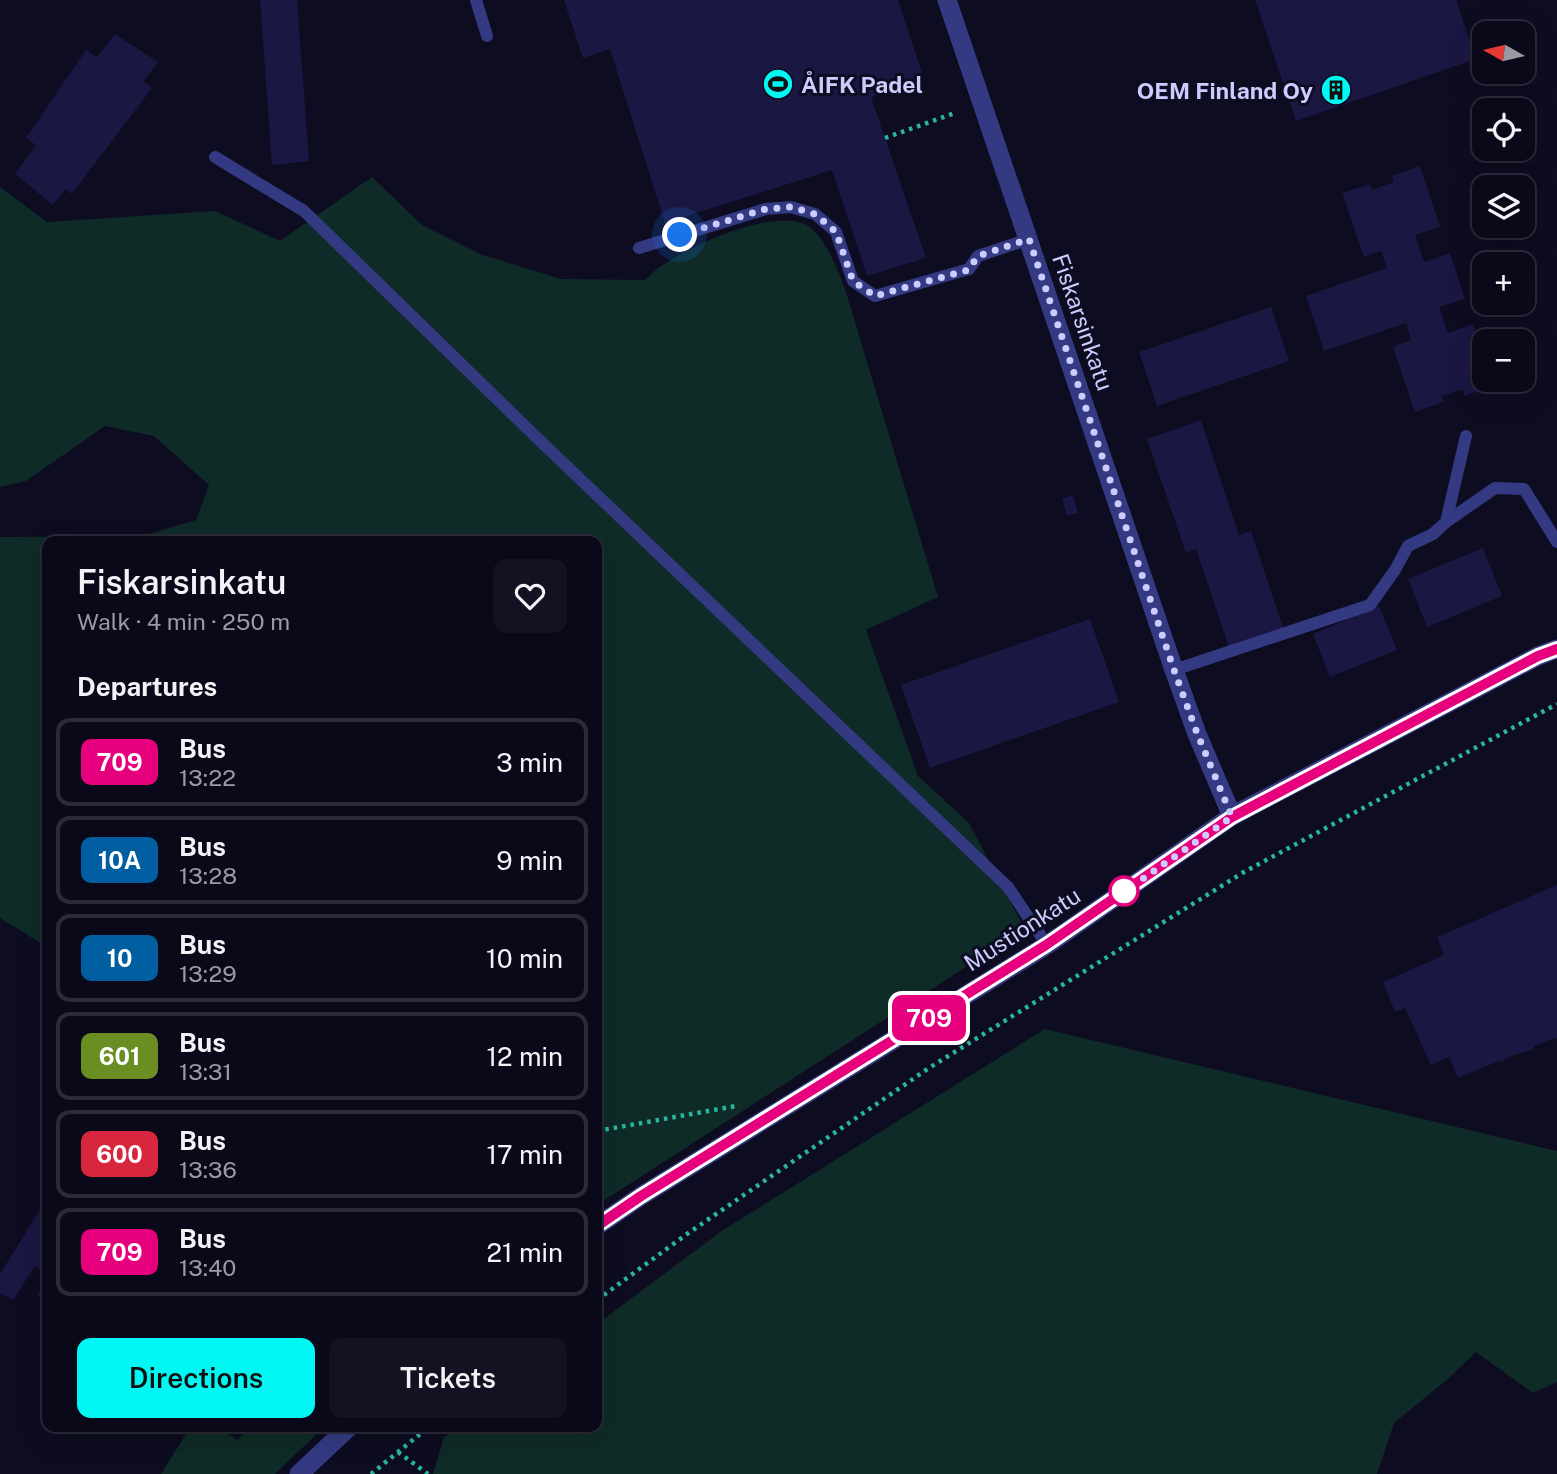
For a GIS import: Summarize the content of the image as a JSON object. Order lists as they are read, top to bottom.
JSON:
{
  "streets": {
    "street": ["Fiskarsinkatu", "Mustionkatu"]
  },
  "crossings": [
    ["Fiskarsinkatu", "Mustionkatu"]
  ],
  "places": {
    "sports": ["ÅIFK Padel"],
    "building": ["OEM Finland Oy"]
  },
  "lines": ["bus line 709"],
  "north": "left",
  "page": {
    "on_map": "709",
    "map_buttons": ["+", "−"],
    "heading": [
      ["Fiskarsinkatu", "Walk · 4 min · 250 m"],
      "Departures"
    ],
    "list": [
      {
        "mark": "709",
        "name": "Bus",
        "note": "13:22",
        "value": "3 min"
      },
      {
        "mark": "10A",
        "name": "Bus",
        "note": "13:28",
        "value": "9 min"
      },
      {
        "mark": "10",
        "name": "Bus",
        "note": "13:29",
        "value": "10 min"
      },
      {
        "mark": "601",
        "name": "Bus",
        "note": "13:31",
        "value": "12 min"
      },
      {
        "mark": "600",
        "name": "Bus",
        "note": "13:36",
        "value": "17 min"
      },
      {
        "mark": "709",
        "name": "Bus",
        "note": "13:40",
        "value": "21 min"
      }
    ],
    "buttons": ["Directions", "Tickets"]
  }
}
